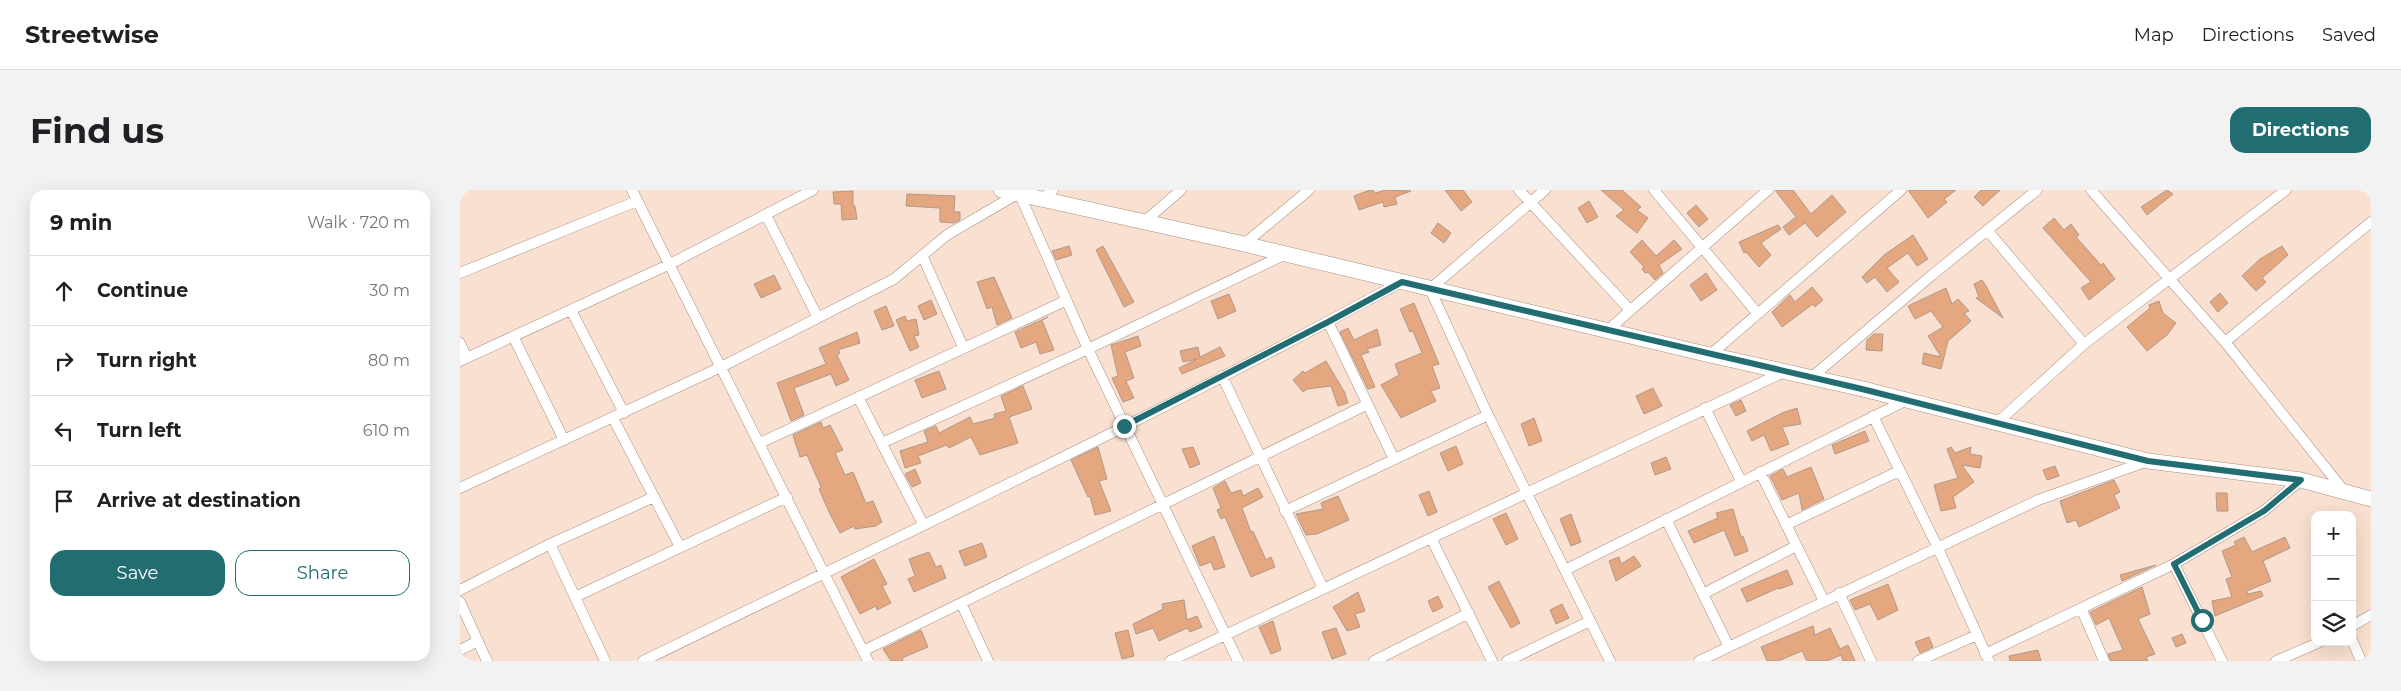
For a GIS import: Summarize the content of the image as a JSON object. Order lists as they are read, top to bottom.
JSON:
{
  "page": {
    "header": "Streetwise",
    "nav": ["Map", "Directions", "Saved"],
    "buttons": [
      "Directions",
      ["Save", "Share"]
    ],
    "title": "Find us",
    "heading": ["9 min", "Walk · 720 m"],
    "list": [
      ["Continue", "30 m"],
      ["Turn right", "80 m"],
      ["Turn left", "610 m"],
      "Arrive at destination"
    ],
    "map_buttons": ["+", "−"]
  }
}
